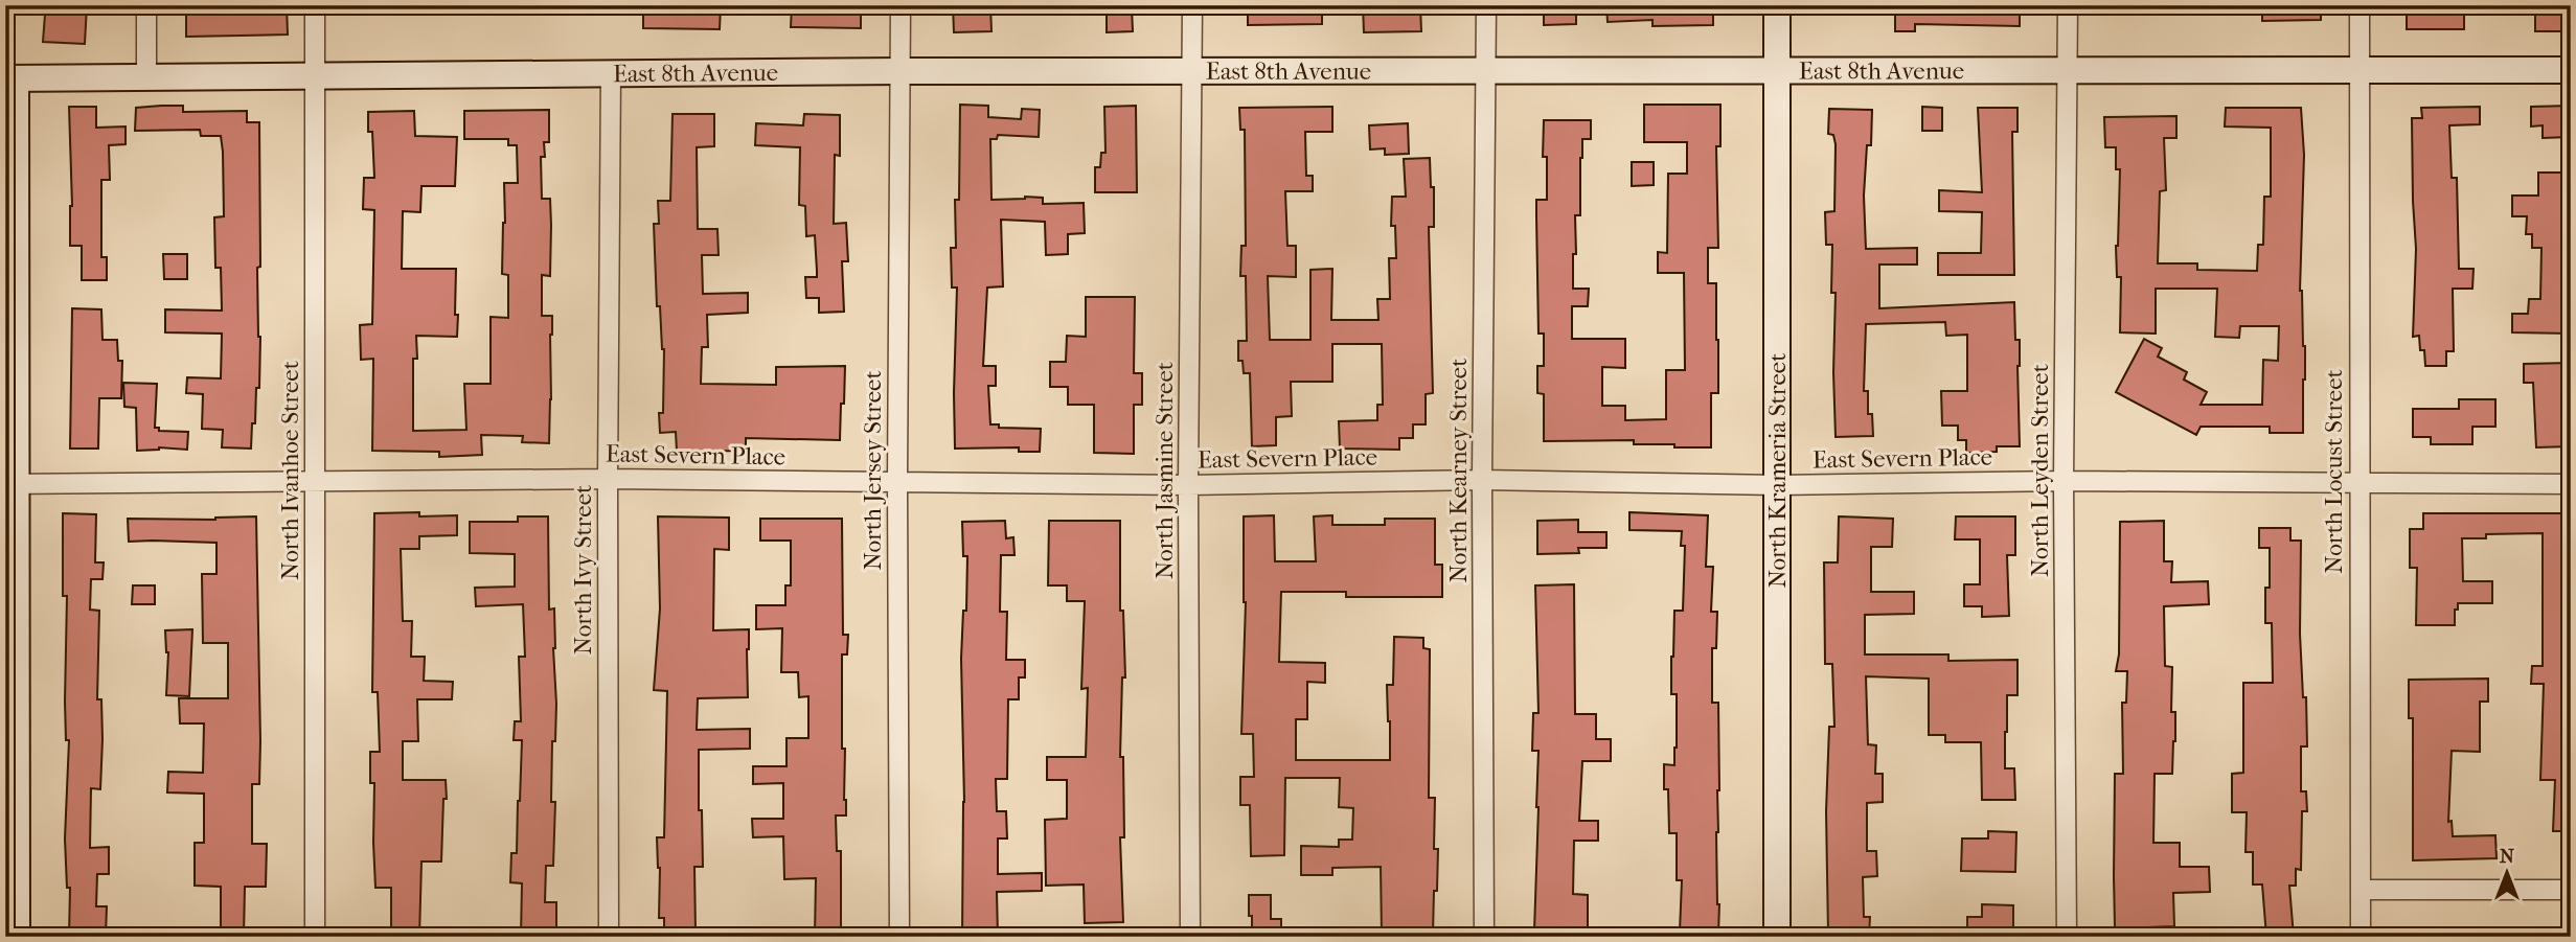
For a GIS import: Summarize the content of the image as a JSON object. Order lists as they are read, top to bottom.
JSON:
{
  "streets": {
    "street": [
      "East 8th Avenue",
      "East Severn Place",
      "North Ivanhoe Street",
      "North Jersey Street",
      "North Jasmine Street",
      "North Kearney Street",
      "North Krameria Street",
      "North Leyden Street",
      "North Locust Street",
      "North Ivy Street"
    ]
  },
  "crossings": [
    ["East 8th Avenue", "North Ivanhoe Street"],
    ["East 8th Avenue", "North Jersey Street"],
    ["East 8th Avenue", "North Jasmine Street"],
    ["East 8th Avenue", "North Kearney Street"],
    ["East 8th Avenue", "North Krameria Street"],
    ["East 8th Avenue", "North Leyden Street"],
    ["East 8th Avenue", "North Locust Street"],
    ["East 8th Avenue", "North Ivy Street"],
    ["East Severn Place", "North Ivanhoe Street"],
    ["East Severn Place", "North Jersey Street"],
    ["East Severn Place", "North Jasmine Street"],
    ["East Severn Place", "North Kearney Street"],
    ["East Severn Place", "North Krameria Street"],
    ["East Severn Place", "North Leyden Street"],
    ["East Severn Place", "North Locust Street"],
    ["East Severn Place", "North Ivy Street"]
  ],
  "north": "top"
}
